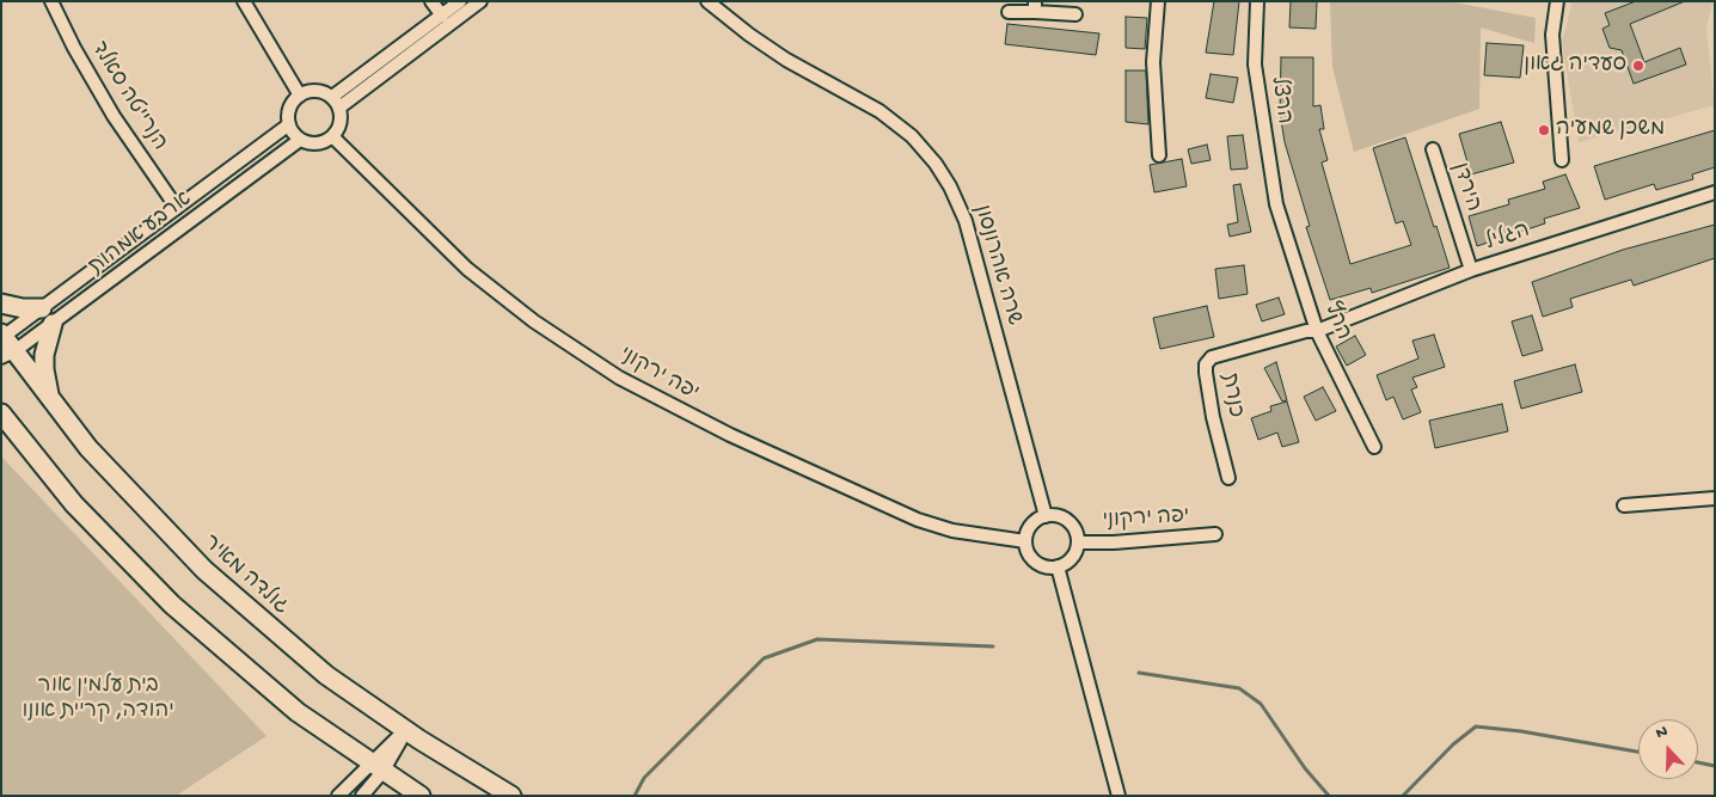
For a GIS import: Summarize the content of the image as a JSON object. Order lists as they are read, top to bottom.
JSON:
{
  "streets": {
    "main road": ["גולדה מאיר"],
    "street": [
      "הנרייטה סאלד",
      "הרצל",
      "הירדן",
      "ארבע אמהות",
      "הגליל",
      "שרה אהרונסון",
      "הרץ",
      "יפה ירקוני",
      "כנרת"
    ]
  },
  "crossings": [
    ["הנרייטה סאלד", "ארבע אמהות"],
    ["הרצל", "הרץ"],
    ["הירדן", "הגליל"],
    ["ארבע אמהות", "יפה ירקוני"],
    ["ארבע אמהות", "גולדה מאיר"],
    ["הגליל", "הרץ"],
    ["הגליל", "כנרת"],
    ["שרה אהרונסון", "יפה ירקוני"],
    ["הרץ", "כנרת"]
  ],
  "parks": ["בית עלמין אור יהודה, קריית אונו"],
  "places": ["סעדיה גאון", "משכן שמעיה"],
  "north": "top"
}
